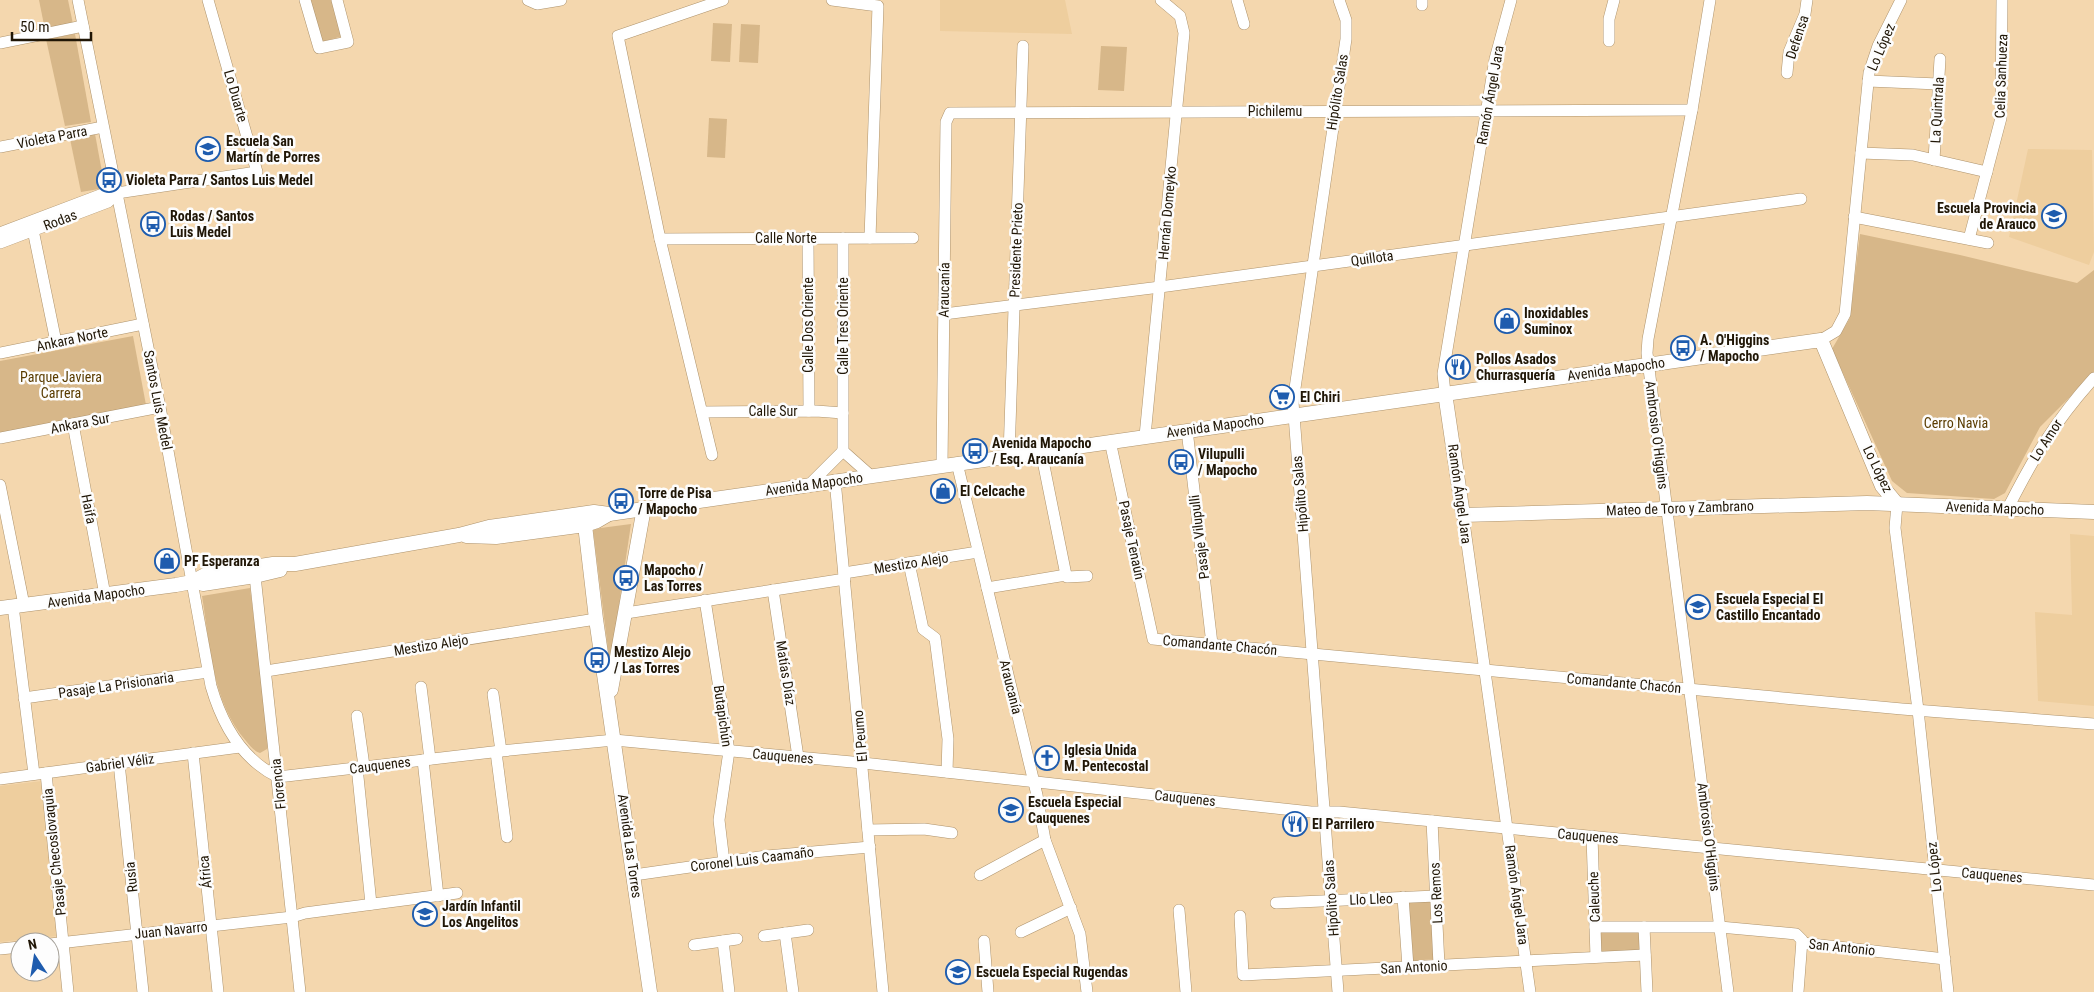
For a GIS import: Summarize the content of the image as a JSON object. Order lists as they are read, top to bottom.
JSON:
{
  "streets": {
    "main road": [
      "Lo López",
      "Ramón Ángel Jara",
      "Avenida Mapocho",
      "Mateo de Toro y Zambrano",
      "Avenida Las Torres"
    ],
    "street": [
      "Defensa",
      "Celia Sanhueza",
      "Hipólito Salas",
      "Lo Duarte",
      "La Quintrala",
      "Pichilemu",
      "Violeta Parra",
      "Hernán Domeyko",
      "Rodas",
      "Calle Norte",
      "Presidente Prieto",
      "Quillota",
      "Araucanía",
      "Calle Dos Oriente",
      "Calle Tres Oriente",
      "Ankara Norte",
      "Santos Luis Medel",
      "Calle Sur",
      "Ankara Sur",
      "Ambrosio O'Higgins",
      "Lo Amor",
      "Haifa",
      "Pasaje Vilupulli",
      "Pasaje Tenaún",
      "Mestizo Alejo",
      "Comandante Chacón",
      "Matías Díaz",
      "Pasaje La Prisionaria",
      "Butapichún",
      "El Peumo",
      "Cauquenes",
      "Gabriel Véliz",
      "Florencia",
      "Pasaje Checoslovaquia",
      "Coronel Luis Caamaño",
      "África",
      "Rusia",
      "Los Remos",
      "Caleuche",
      "Llo Lleo",
      "Juan Navarro",
      "San Antonio"
    ]
  },
  "crossings": [
    ["Lo López", "Avenida Mapocho"],
    ["Lo López", "Mateo de Toro y Zambrano"],
    ["Lo López", "Comandante Chacón"],
    ["Lo López", "Cauquenes"],
    ["Lo López", "San Antonio"],
    ["Hipólito Salas", "Pichilemu"],
    ["Hipólito Salas", "Quillota"],
    ["Hipólito Salas", "Avenida Mapocho"],
    ["Hipólito Salas", "Comandante Chacón"],
    ["Hipólito Salas", "Cauquenes"],
    ["Hipólito Salas", "Llo Lleo"],
    ["Hipólito Salas", "San Antonio"],
    ["Ramón Ángel Jara", "Pichilemu"],
    ["Ramón Ángel Jara", "Quillota"],
    ["Ramón Ángel Jara", "Avenida Mapocho"],
    ["Ramón Ángel Jara", "Mateo de Toro y Zambrano"],
    ["Ramón Ángel Jara", "Comandante Chacón"],
    ["Ramón Ángel Jara", "Cauquenes"],
    ["Ramón Ángel Jara", "San Antonio"],
    ["Lo Duarte", "Rodas"],
    ["Lo Duarte", "Santos Luis Medel"],
    ["Pichilemu", "Hernán Domeyko"],
    ["Pichilemu", "Presidente Prieto"],
    ["Pichilemu", "Araucanía"],
    ["Pichilemu", "Ambrosio O'Higgins"],
    ["Violeta Parra", "Santos Luis Medel"],
    ["Hernán Domeyko", "Quillota"],
    ["Hernán Domeyko", "Avenida Mapocho"],
    ["Rodas", "Santos Luis Medel"],
    ["Calle Norte", "Calle Dos Oriente"],
    ["Calle Norte", "Calle Tres Oriente"],
    ["Presidente Prieto", "Quillota"],
    ["Presidente Prieto", "Avenida Mapocho"],
    ["Quillota", "Araucanía"],
    ["Quillota", "Ambrosio O'Higgins"],
    ["Araucanía", "Avenida Mapocho"],
    ["Araucanía", "Mestizo Alejo"],
    ["Araucanía", "Cauquenes"],
    ["Calle Dos Oriente", "Calle Sur"],
    ["Calle Tres Oriente", "Calle Sur"],
    ["Ankara Norte", "Santos Luis Medel"],
    ["Avenida Mapocho", "Santos Luis Medel"],
    ["Avenida Mapocho", "Ambrosio O'Higgins"],
    ["Avenida Mapocho", "Lo Amor"],
    ["Avenida Mapocho", "Mateo de Toro y Zambrano"],
    ["Avenida Mapocho", "Haifa"],
    ["Avenida Mapocho", "Pasaje Vilupulli"],
    ["Avenida Mapocho", "Pasaje Tenaún"],
    ["Avenida Mapocho", "El Peumo"],
    ["Avenida Mapocho", "Florencia"],
    ["Avenida Mapocho", "Avenida Las Torres"],
    ["Avenida Mapocho", "Pasaje Checoslovaquia"],
    ["Santos Luis Medel", "Ankara Sur"],
    ["Santos Luis Medel", "Pasaje La Prisionaria"],
    ["Santos Luis Medel", "Cauquenes"],
    ["Santos Luis Medel", "Gabriel Véliz"],
    ["Santos Luis Medel", "Florencia"],
    ["Ankara Sur", "Haifa"],
    ["Ambrosio O'Higgins", "Mateo de Toro y Zambrano"],
    ["Ambrosio O'Higgins", "Comandante Chacón"],
    ["Ambrosio O'Higgins", "Cauquenes"],
    ["Ambrosio O'Higgins", "San Antonio"],
    ["Pasaje Vilupulli", "Comandante Chacón"],
    ["Pasaje Tenaún", "Comandante Chacón"],
    ["Mestizo Alejo", "Matías Díaz"],
    ["Mestizo Alejo", "Butapichún"],
    ["Mestizo Alejo", "El Peumo"],
    ["Mestizo Alejo", "Florencia"],
    ["Mestizo Alejo", "Avenida Las Torres"],
    ["Matías Díaz", "Cauquenes"],
    ["Pasaje La Prisionaria", "Pasaje Checoslovaquia"],
    ["Butapichún", "Cauquenes"],
    ["Butapichún", "Coronel Luis Caamaño"],
    ["El Peumo", "Cauquenes"],
    ["El Peumo", "Coronel Luis Caamaño"],
    ["Cauquenes", "Florencia"],
    ["Cauquenes", "Avenida Las Torres"],
    ["Cauquenes", "Los Remos"],
    ["Cauquenes", "Caleuche"],
    ["Gabriel Véliz", "Pasaje Checoslovaquia"],
    ["Gabriel Véliz", "África"],
    ["Gabriel Véliz", "Rusia"],
    ["Florencia", "Juan Navarro"],
    ["Avenida Las Torres", "Coronel Luis Caamaño"],
    ["Pasaje Checoslovaquia", "Juan Navarro"],
    ["África", "Juan Navarro"],
    ["Rusia", "Juan Navarro"],
    ["Los Remos", "Llo Lleo"],
    ["Los Remos", "San Antonio"],
    ["Caleuche", "San Antonio"]
  ],
  "parks": ["Parque Javiera Carrera", "Cerro Navia"],
  "places": {
    "school or university": [
      "Escuela San Martín de Porres",
      "Escuela Provincia de Arauco",
      "Escuela Especial El Castillo Encantado",
      "Escuela Especial Cauquenes",
      "Jardín Infantil Los Angelitos",
      "Escuela Especial Rugendas"
    ],
    "bus stop": [
      "Violeta Parra / Santos Luis Medel",
      "Rodas / Santos Luis Medel",
      "A. O'Higgins / Mapocho",
      "Avenida Mapocho / Esq. Araucanía",
      "Vilupulli / Mapocho",
      "Torre de Pisa / Mapocho",
      "Mapocho / Las Torres",
      "Mestizo Alejo / Las Torres"
    ],
    "shop": ["Inoxidables Suminox", "El Celcache", "PF Esperanza"],
    "restaurant": ["Pollos Asados Churrasquería", "El Parrilero"],
    "supermarket": ["El Chiri"],
    "church": ["Iglesia Unida M. Pentecostal"]
  },
  "scale_bar": "50 m",
  "north": "top"
}
